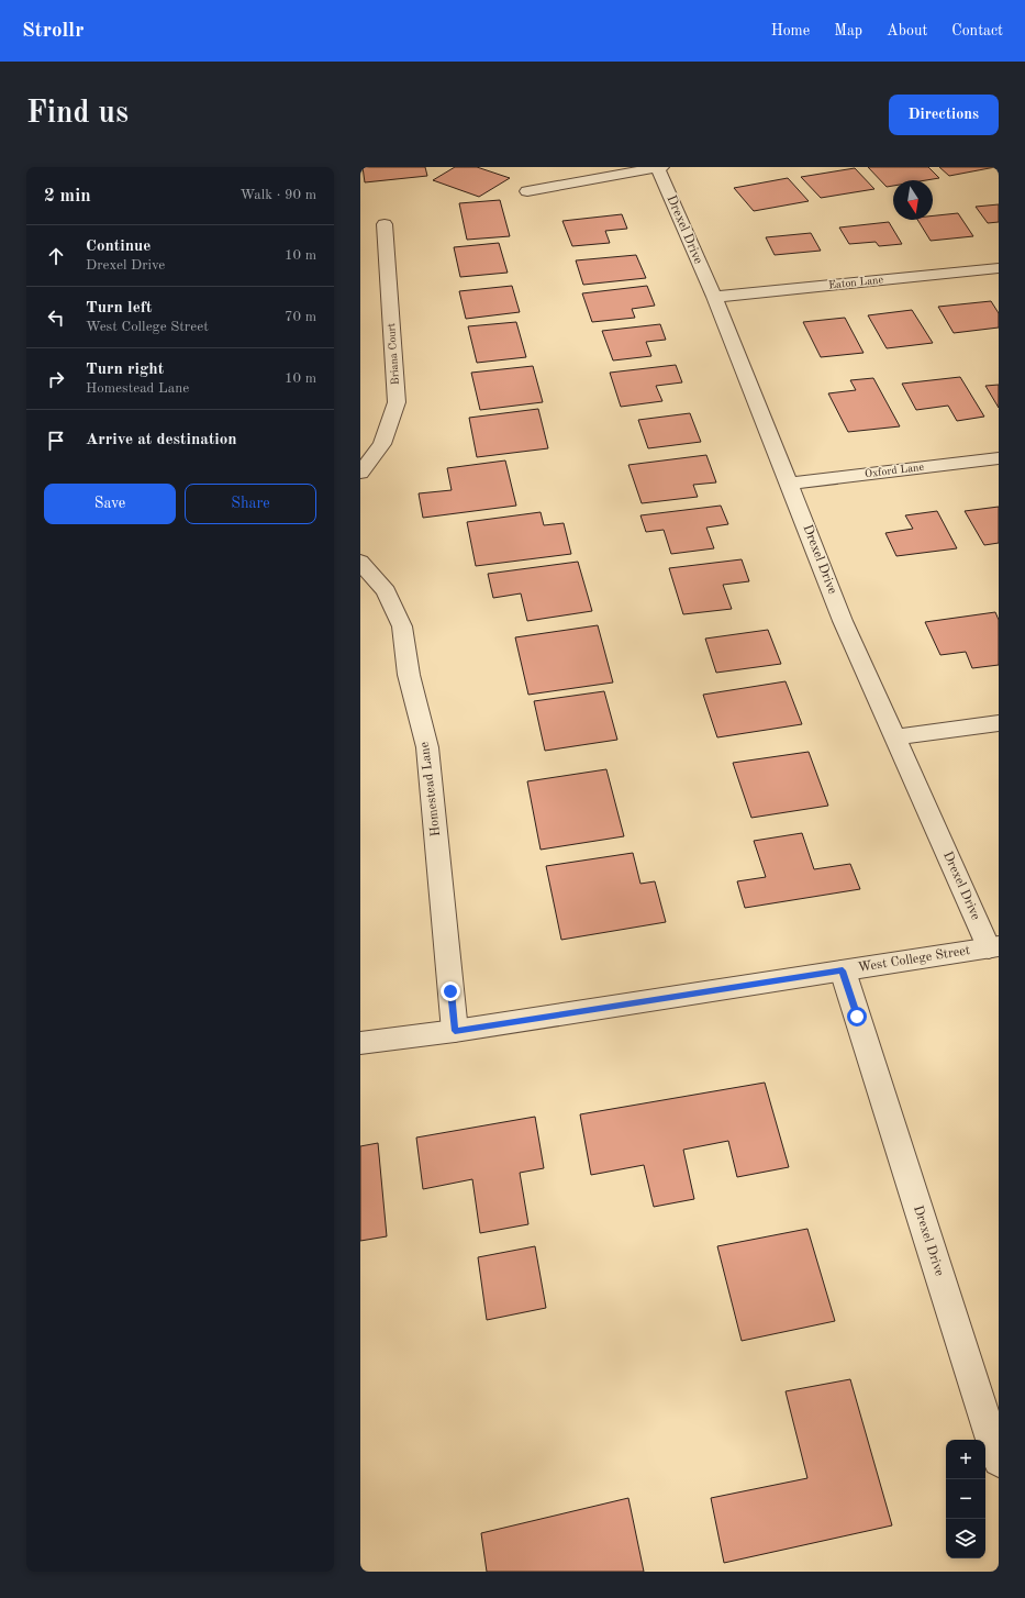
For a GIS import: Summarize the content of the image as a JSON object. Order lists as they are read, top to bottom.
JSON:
{
  "streets": {
    "street": [
      "Drexel Drive",
      "Eaton Lane",
      "Briana Court",
      "Oxford Lane",
      "Homestead Lane",
      "West College Street"
    ]
  },
  "crossings": [
    ["Drexel Drive", "Eaton Lane"],
    ["Drexel Drive", "Oxford Lane"],
    ["Drexel Drive", "West College Street"],
    ["Homestead Lane", "West College Street"]
  ],
  "north": "bottom",
  "page": {
    "header": "Strollr",
    "nav": [
      "Home",
      "Map",
      "About",
      "Contact"
    ],
    "buttons": [
      "Directions",
      ["Save", "Share"]
    ],
    "title": "Find us",
    "heading": ["2 min", "Walk · 90 m"],
    "list": [
      ["Continue", "Drexel Drive", "10 m"],
      ["Turn left", "West College Street", "70 m"],
      ["Turn right", "Homestead Lane", "10 m"],
      "Arrive at destination"
    ],
    "map_buttons": ["+", "−"]
  }
}
